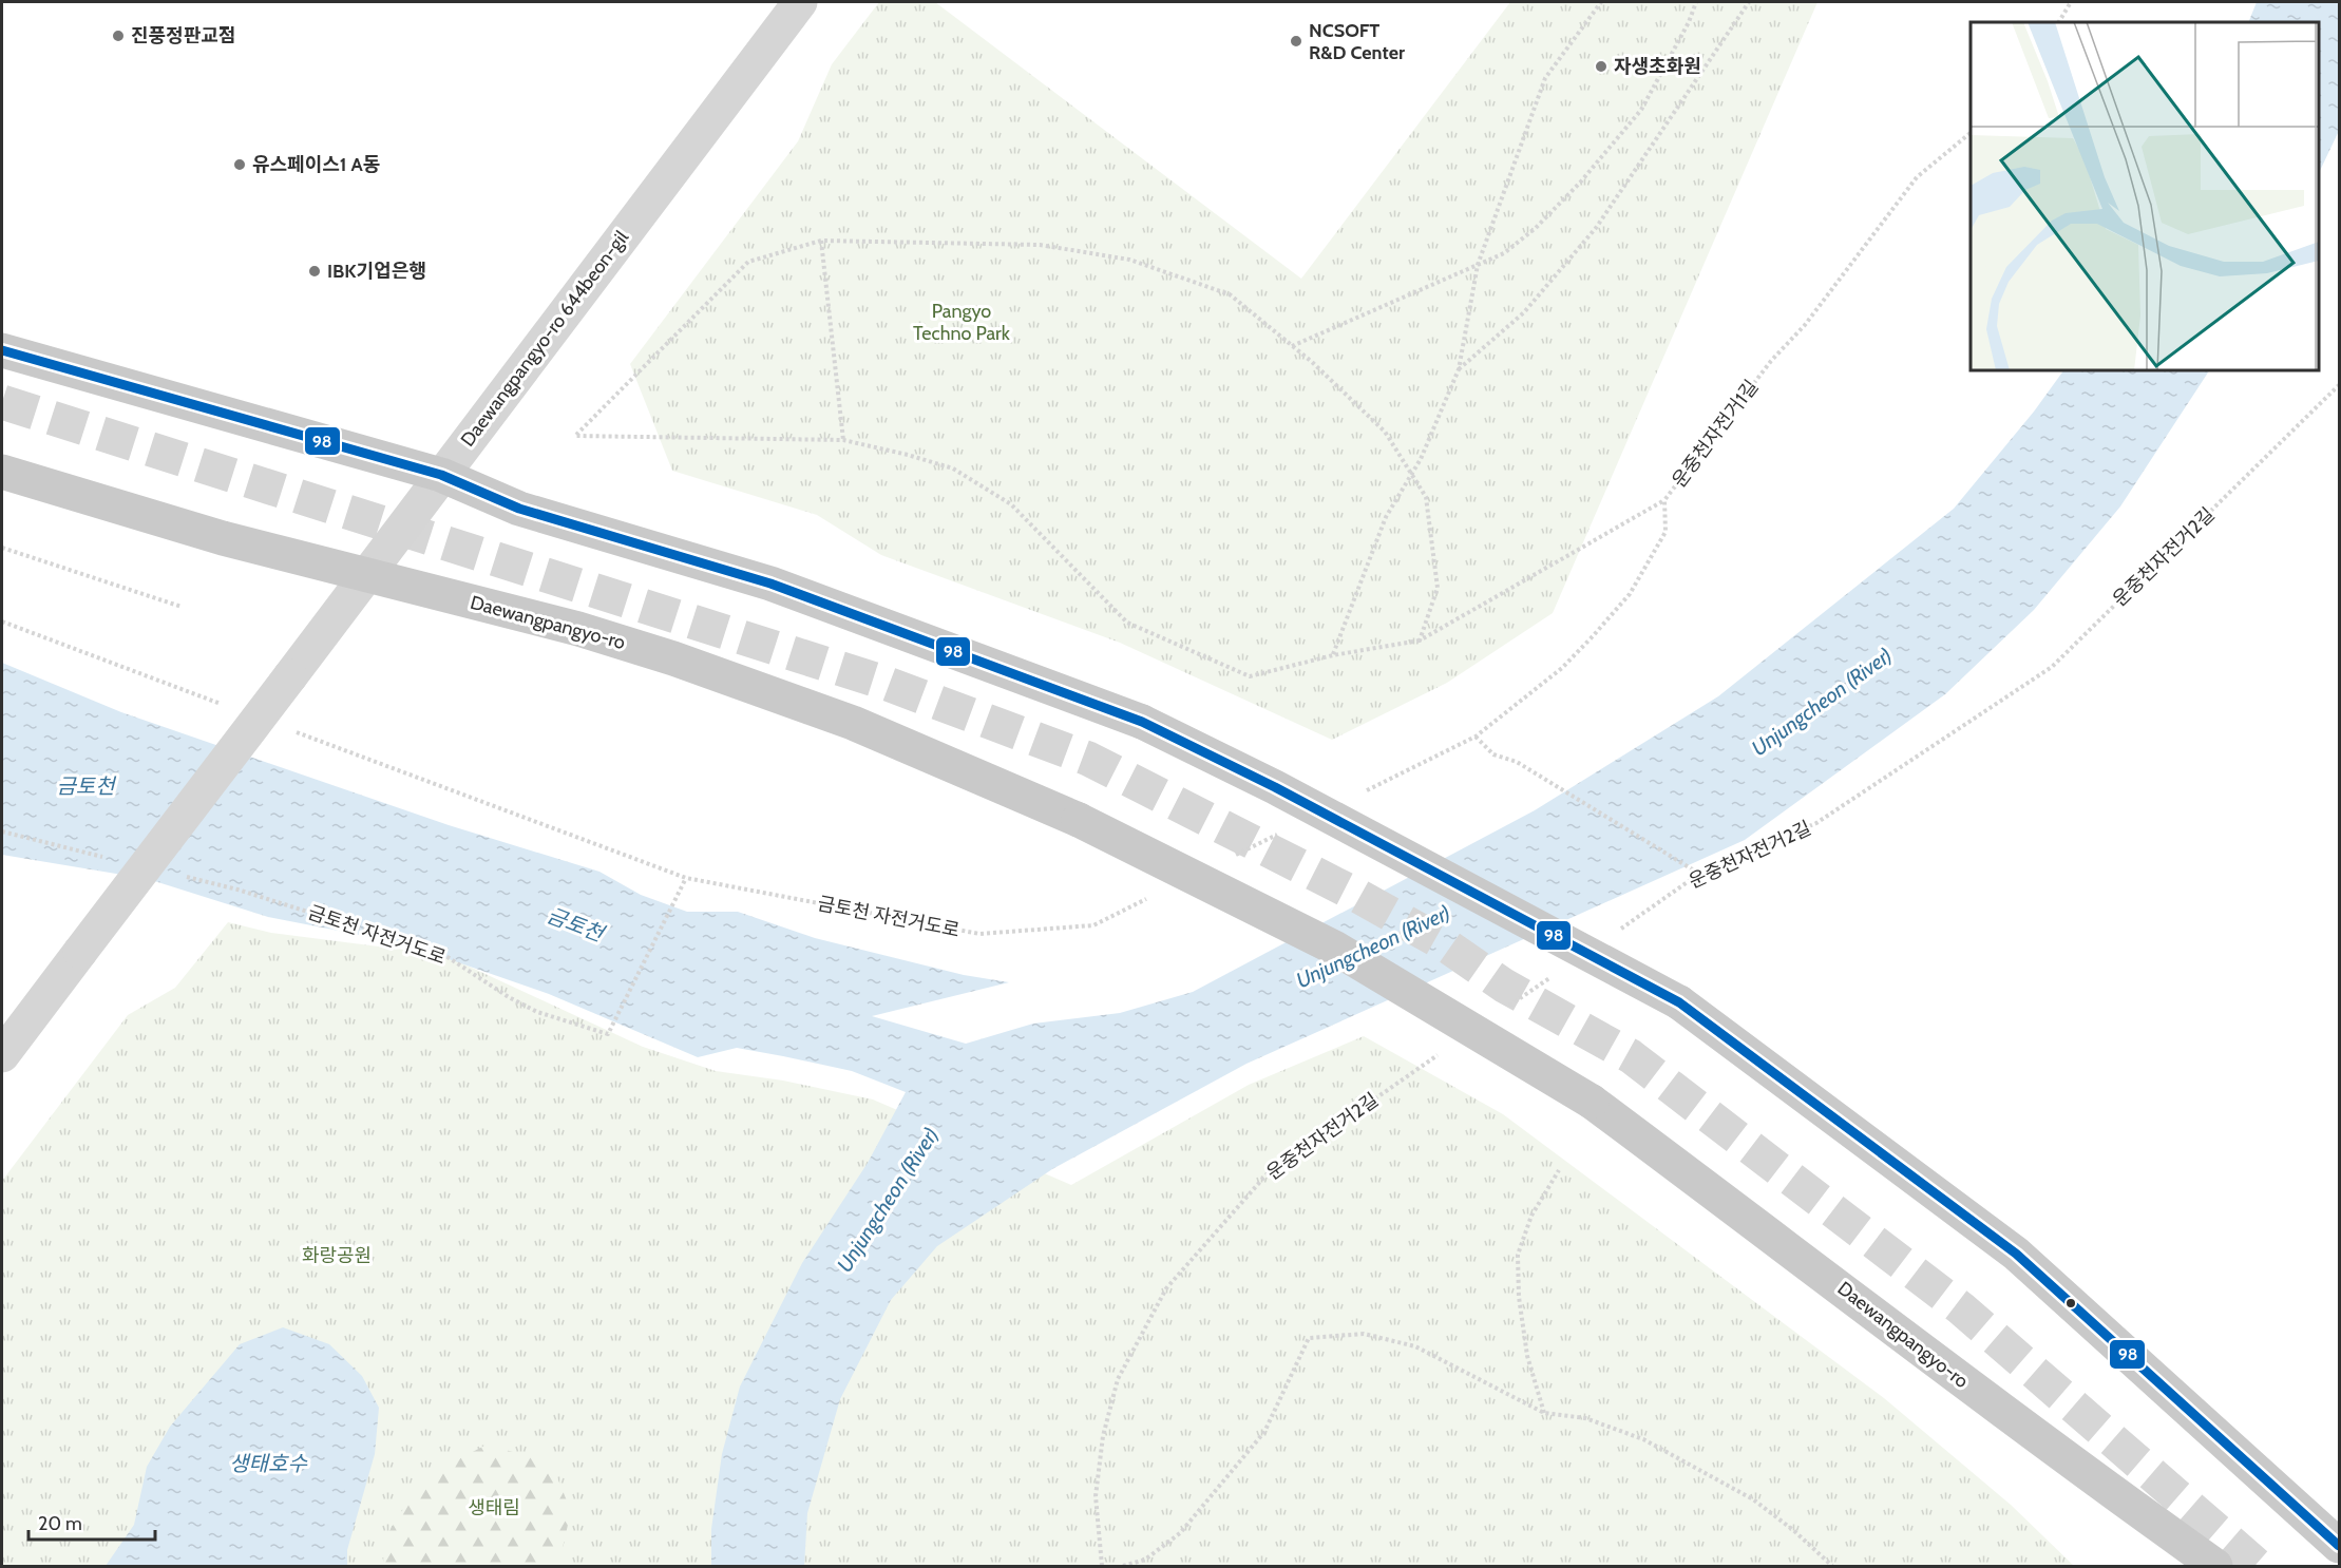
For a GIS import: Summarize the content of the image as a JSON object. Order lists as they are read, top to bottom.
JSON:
{
  "streets": {
    "main road": ["Daewangpangyo-ro"],
    "street": ["Daewangpangyo-ro 644beon-gil"],
    "path": ["운중천자전거1길", "운중천자전거2길", "금토천 자전거도로"]
  },
  "crossings": [
    ["Daewangpangyo-ro 644beon-gil", "Daewangpangyo-ro"],
    ["운중천자전거1길", "운중천자전거2길"]
  ],
  "water": ["Unjungcheon (River)", "금토천", "생태호수"],
  "parks": ["Pangyo Techno Park", "화랑공원", "생태림"],
  "places": [
    "진풍정판교점",
    "NCSOFT R&D Center",
    "자생초화원",
    "유스페이스1 A동",
    "IBK기업은행"
  ],
  "lines": ["transit line 98"],
  "scale_bar": "20 m"
}
